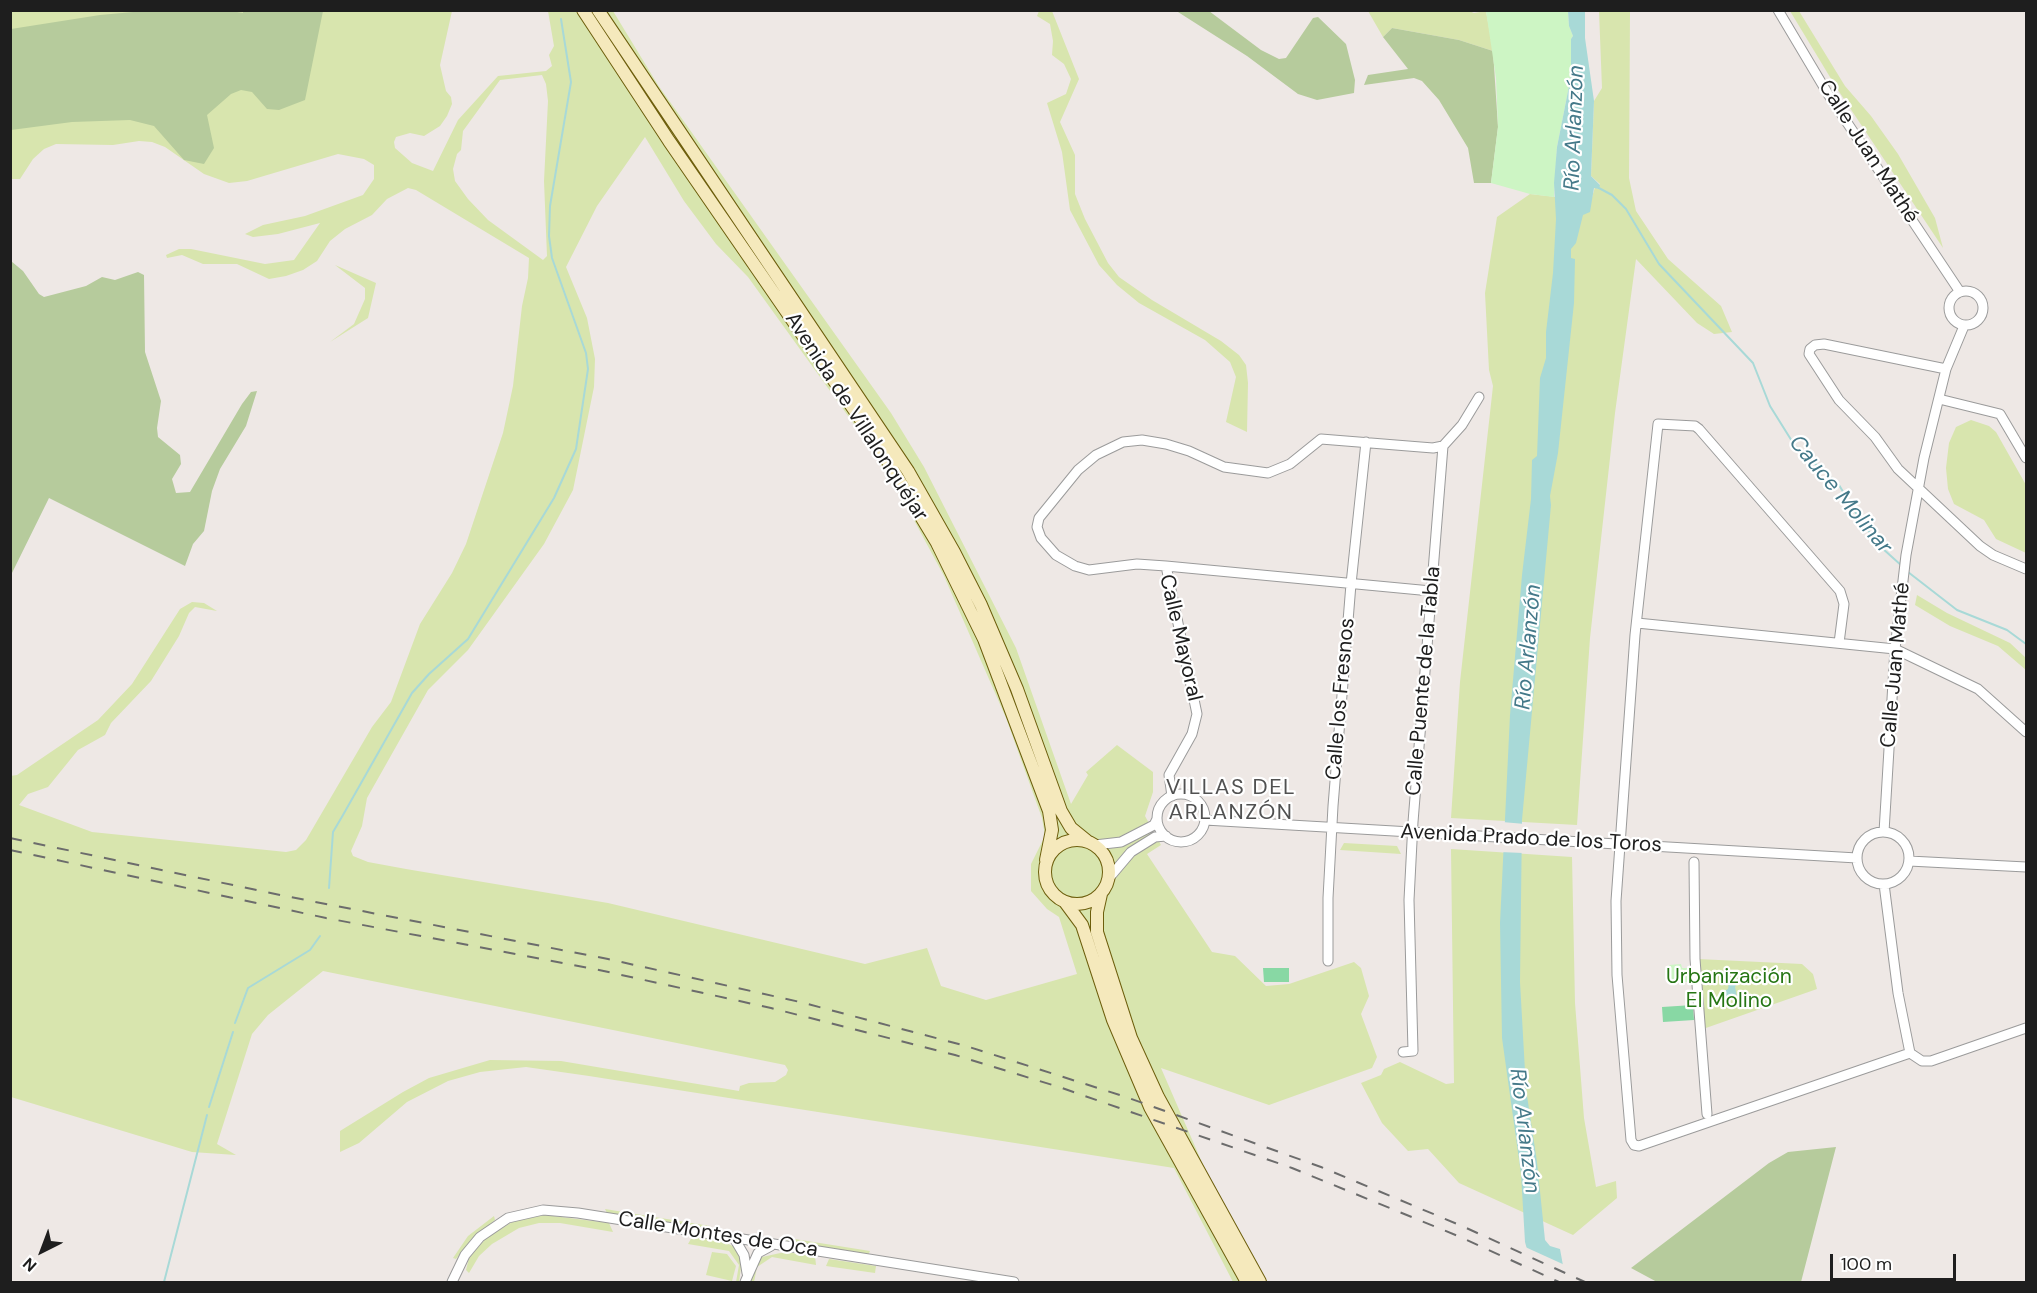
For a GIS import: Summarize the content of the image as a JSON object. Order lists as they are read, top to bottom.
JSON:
{
  "streets": {
    "street": [
      "Calle Juan Mathé",
      "Avenida de Villalonquéjar",
      "Calle Mayoral",
      "Calle Puente de la Tabla",
      "Calle los Fresnos",
      "Avenida Prado de los Toros",
      "Calle Montes de Oca"
    ]
  },
  "crossings": [
    ["Calle Juan Mathé", "Avenida Prado de los Toros"],
    ["Calle Mayoral", "Calle Puente de la Tabla"],
    ["Calle Mayoral", "Calle los Fresnos"],
    ["Calle Mayoral", "Avenida Prado de los Toros"],
    ["Calle Puente de la Tabla", "Avenida Prado de los Toros"],
    ["Calle los Fresnos", "Avenida Prado de los Toros"]
  ],
  "districts": ["VILLAS DEL ARLANZÓN"],
  "water": ["Río Arlanzón", "Cauce Molinar"],
  "parks": ["Urbanización El Molino"],
  "scale_bar": "100 m",
  "north": "bottom left"
}
